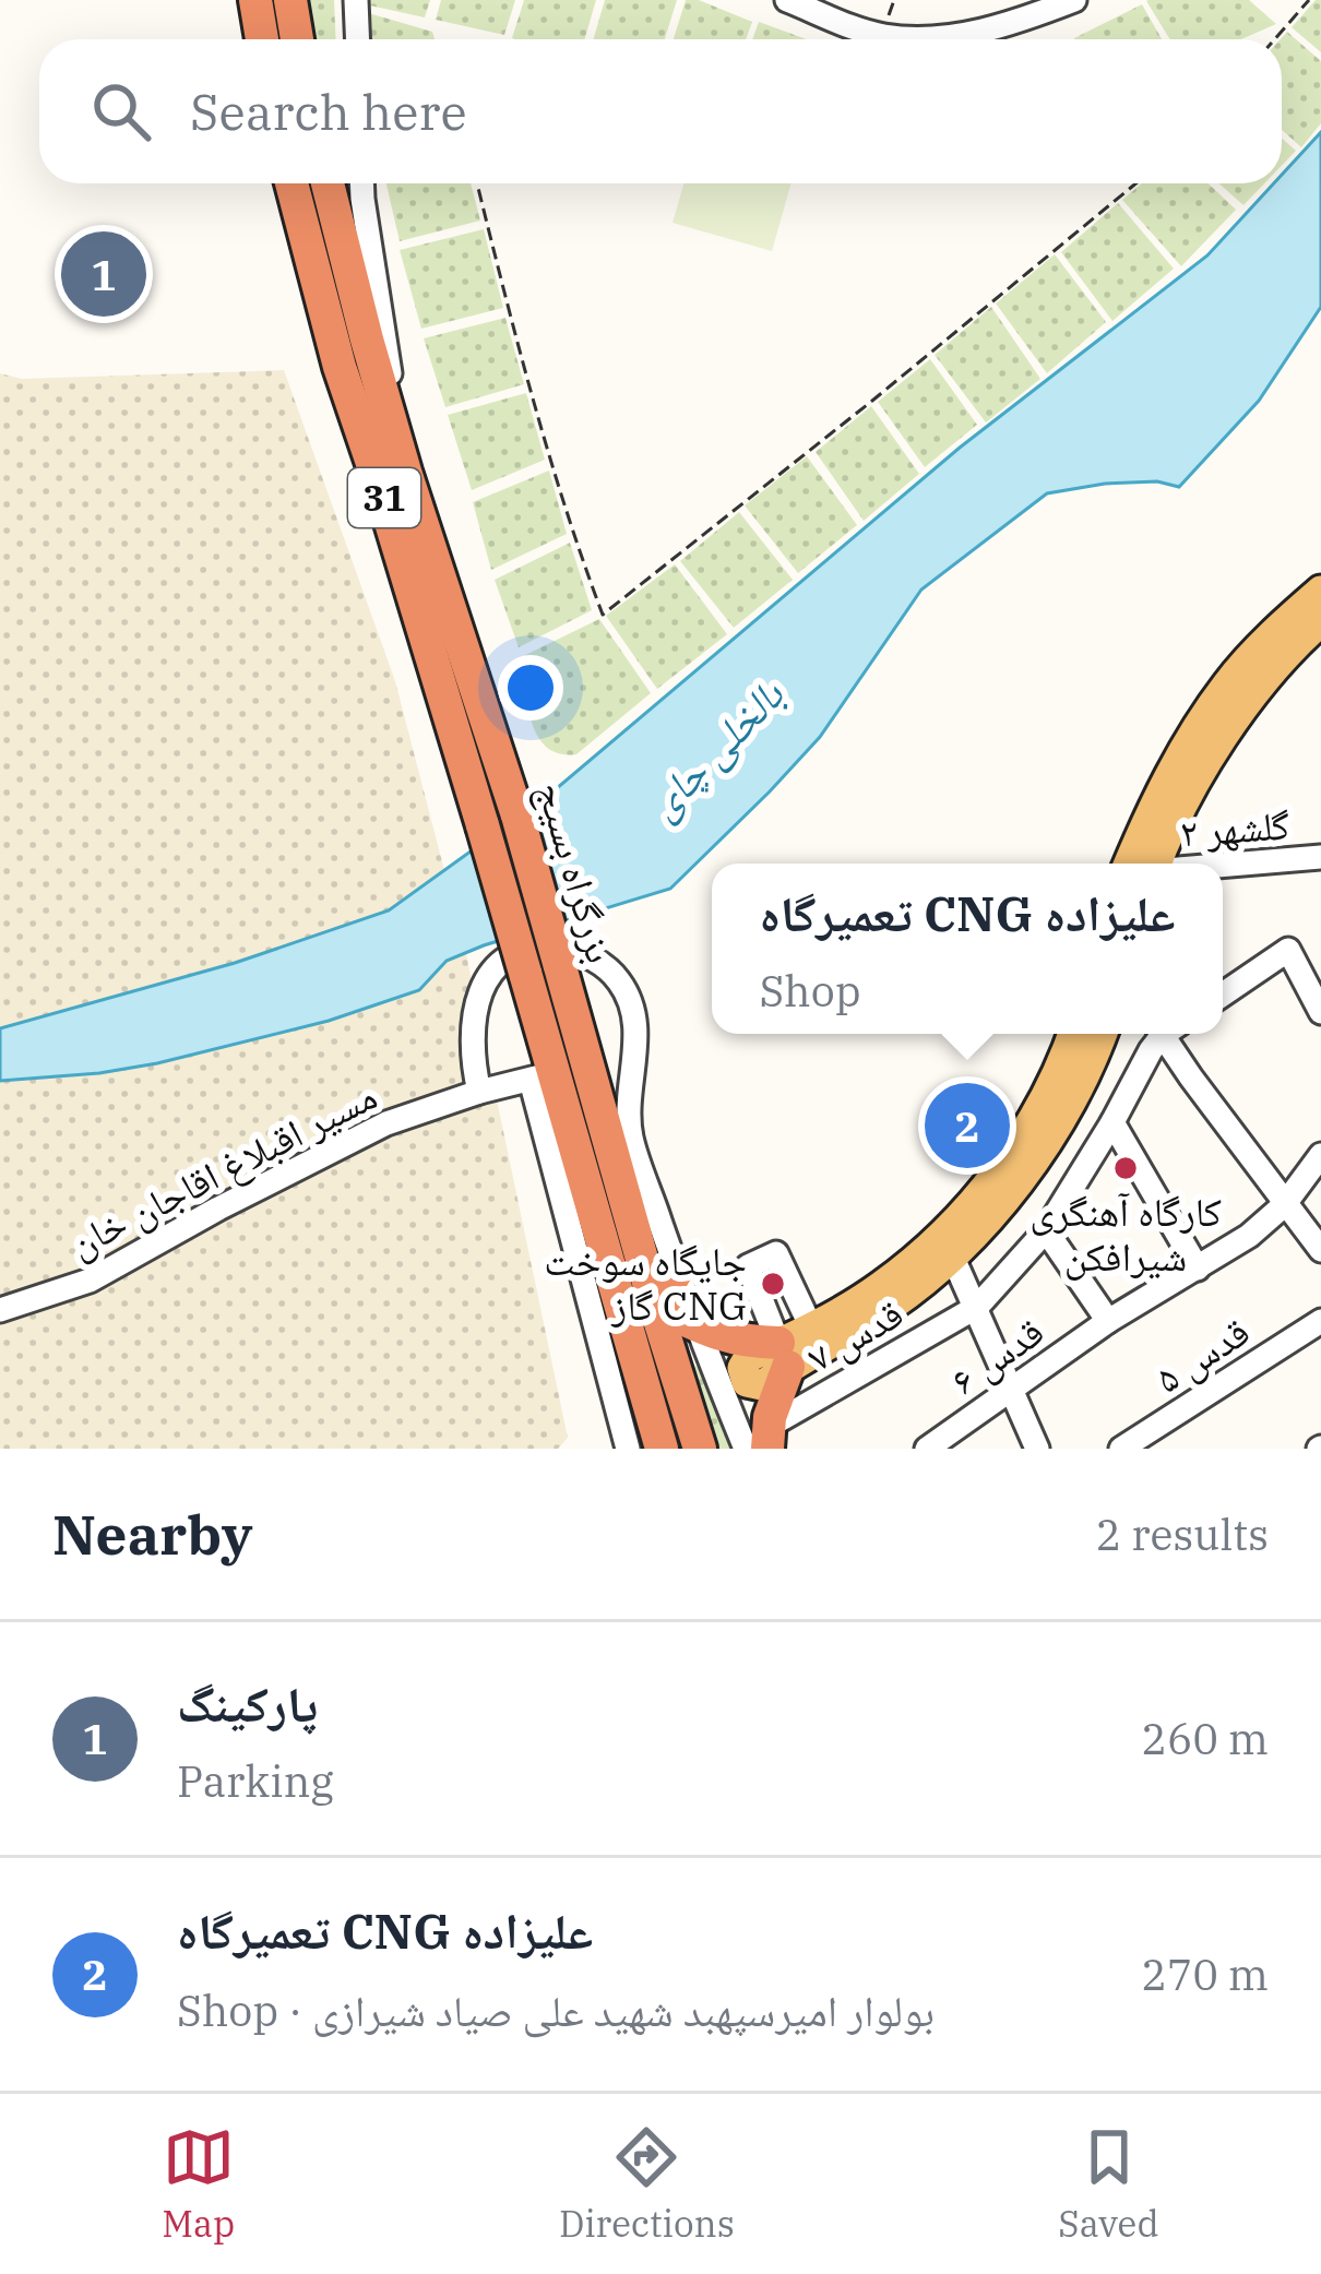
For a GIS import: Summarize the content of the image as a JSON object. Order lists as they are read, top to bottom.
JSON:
{
  "streets": {
    "highway": ["31", "بزرگراه بسیج"],
    "street": [
      "گلشهر ۲",
      "مسیر اقبلاغ اقاجان خان",
      "قدس ۷",
      "قدس ۵",
      "قدس ۶"
    ]
  },
  "crossings": [
    ["بزرگراه بسیج", "مسیر اقبلاغ اقاجان خان"]
  ],
  "water": ["بالخلی چای"],
  "places": ["کارگاه آهنگری شیرافکن", "جایگاه سوخت گاز CNG"],
  "page": {
    "search": "Search here",
    "pins": ["1", "2"],
    "popup": ["تعمیرگاه CNG علیزاده", "Shop"],
    "heading": ["Nearby", "2 results"],
    "list": [
      {
        "mark": "1",
        "name": "پارکینگ",
        "note": "Parking",
        "value": "260 m"
      },
      {
        "mark": "2",
        "name": "تعمیرگاه CNG علیزاده",
        "note": "Shop · بولوار امیرسپهبد شهید علی صیاد شیرازی",
        "value": "270 m"
      }
    ],
    "nav": ["Map", "Directions", "Saved"]
  }
}
